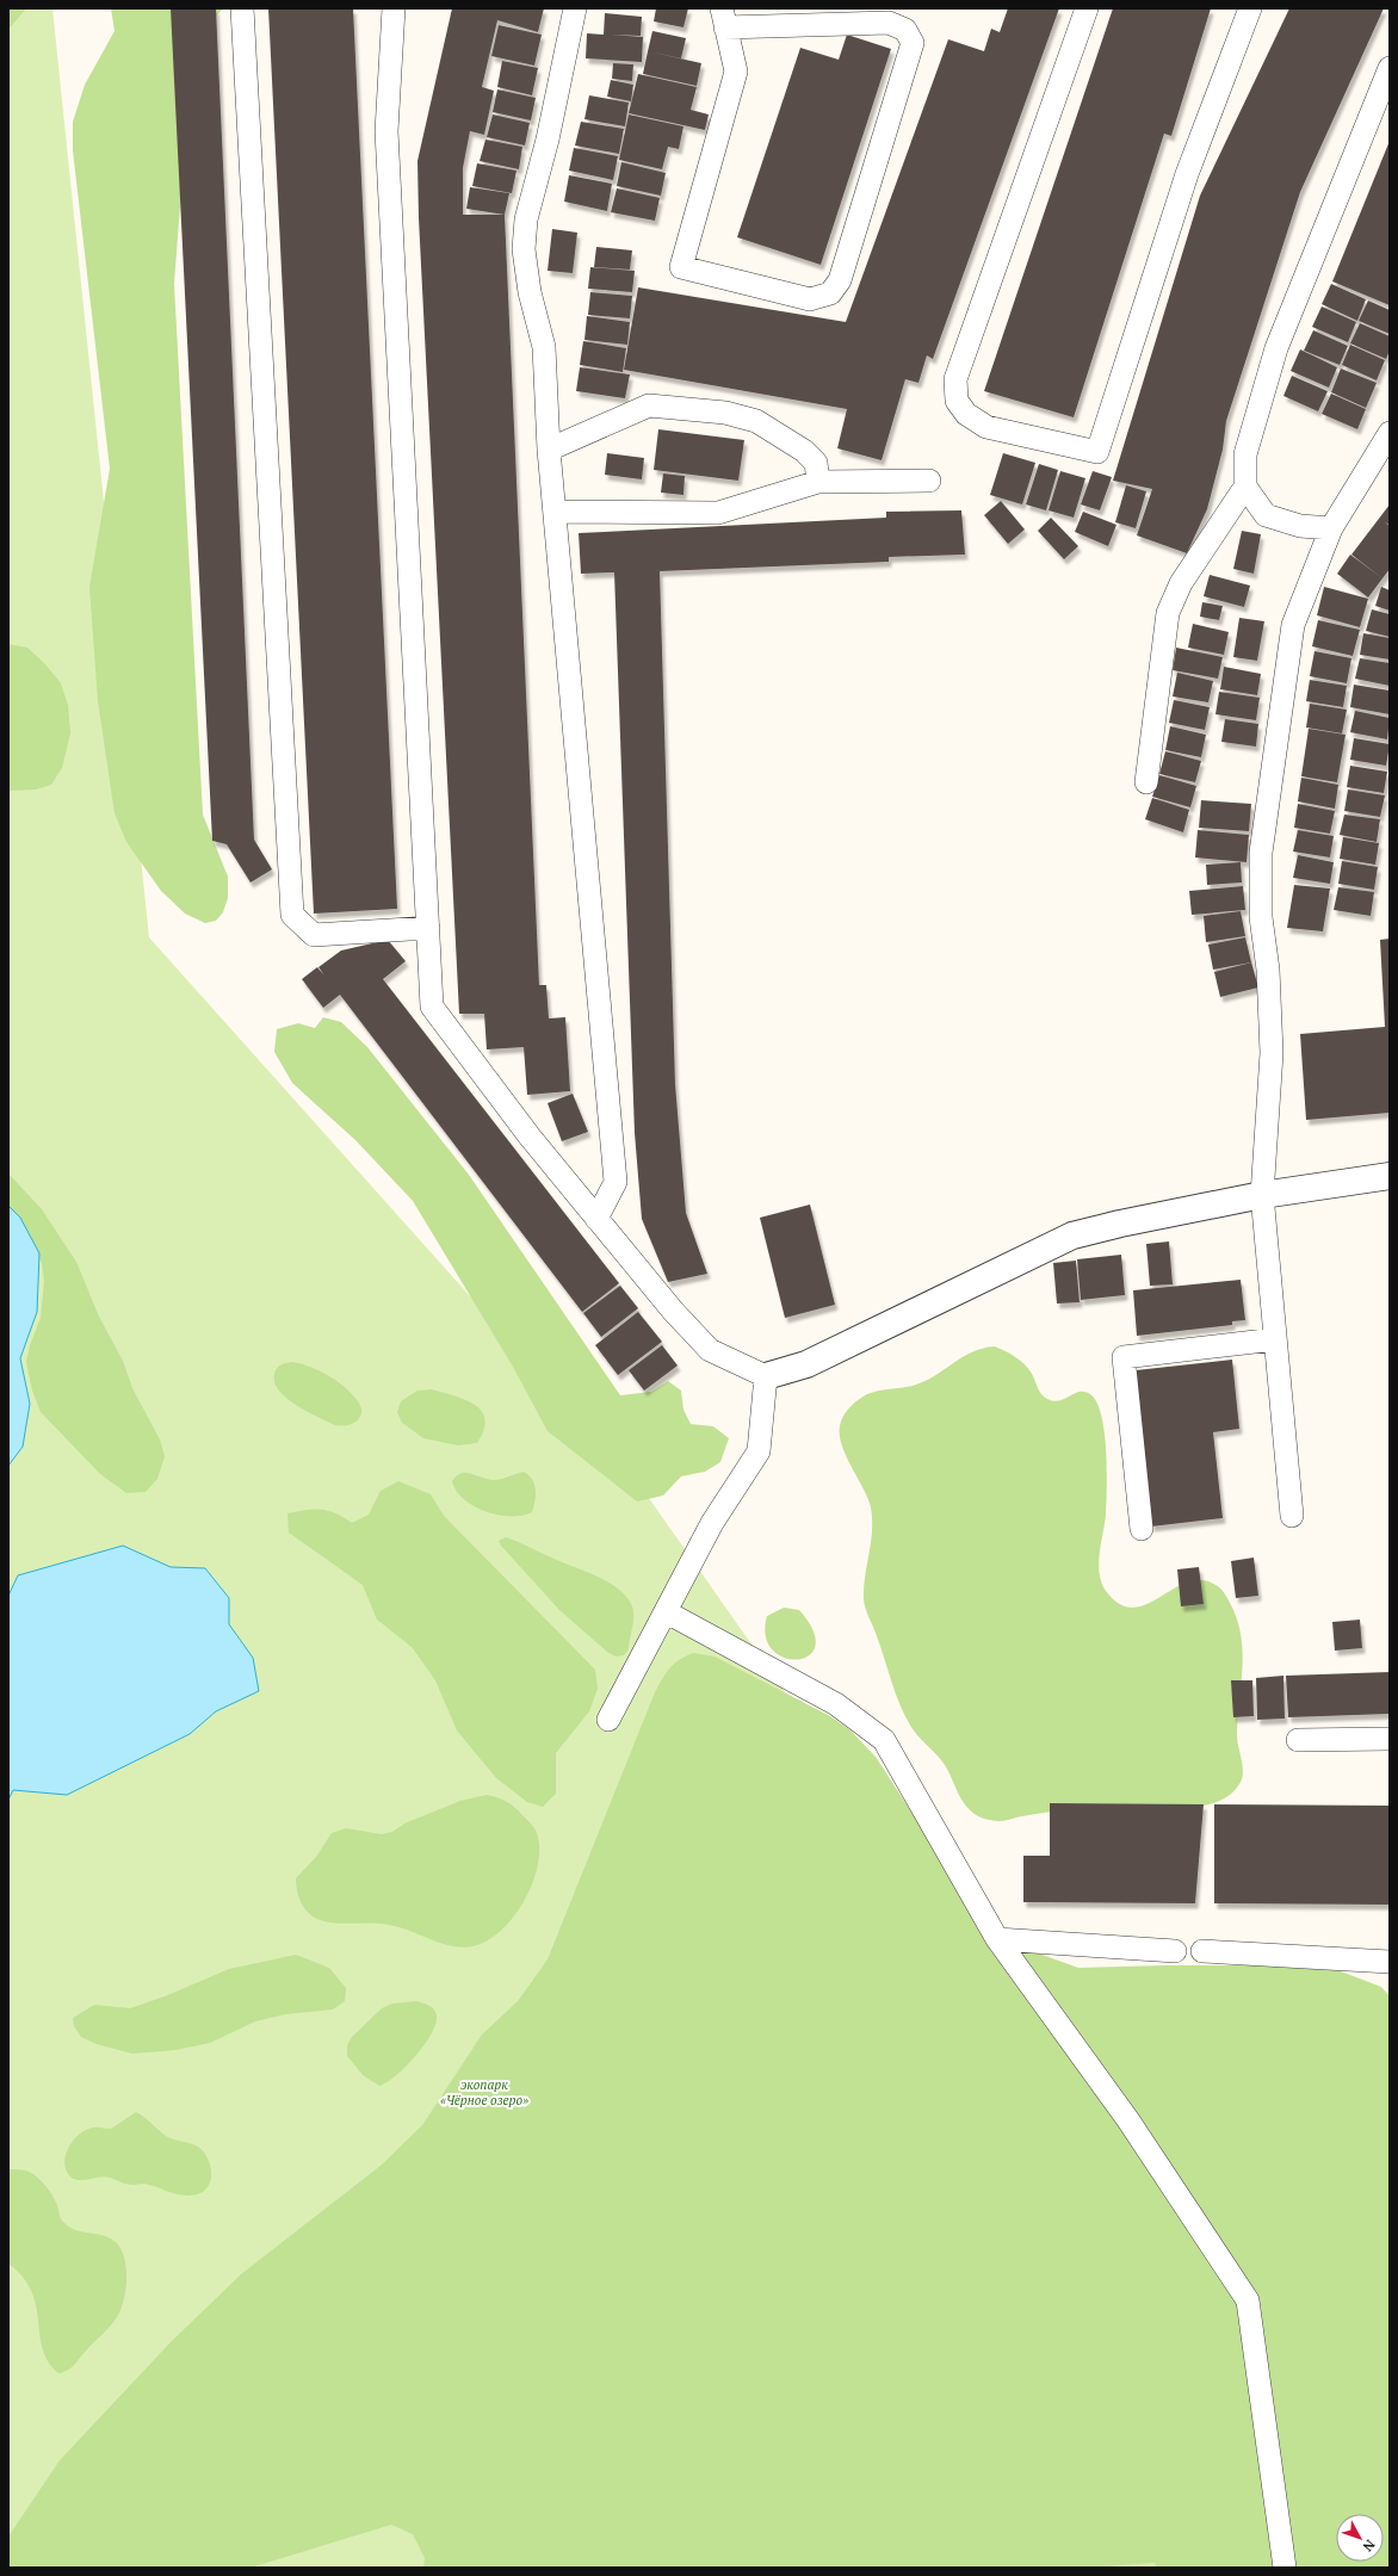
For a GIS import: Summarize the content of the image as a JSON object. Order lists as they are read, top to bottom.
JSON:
{
  "parks": ["экопарк «Чёрное озеро»"],
  "north": "bottom right"
}
